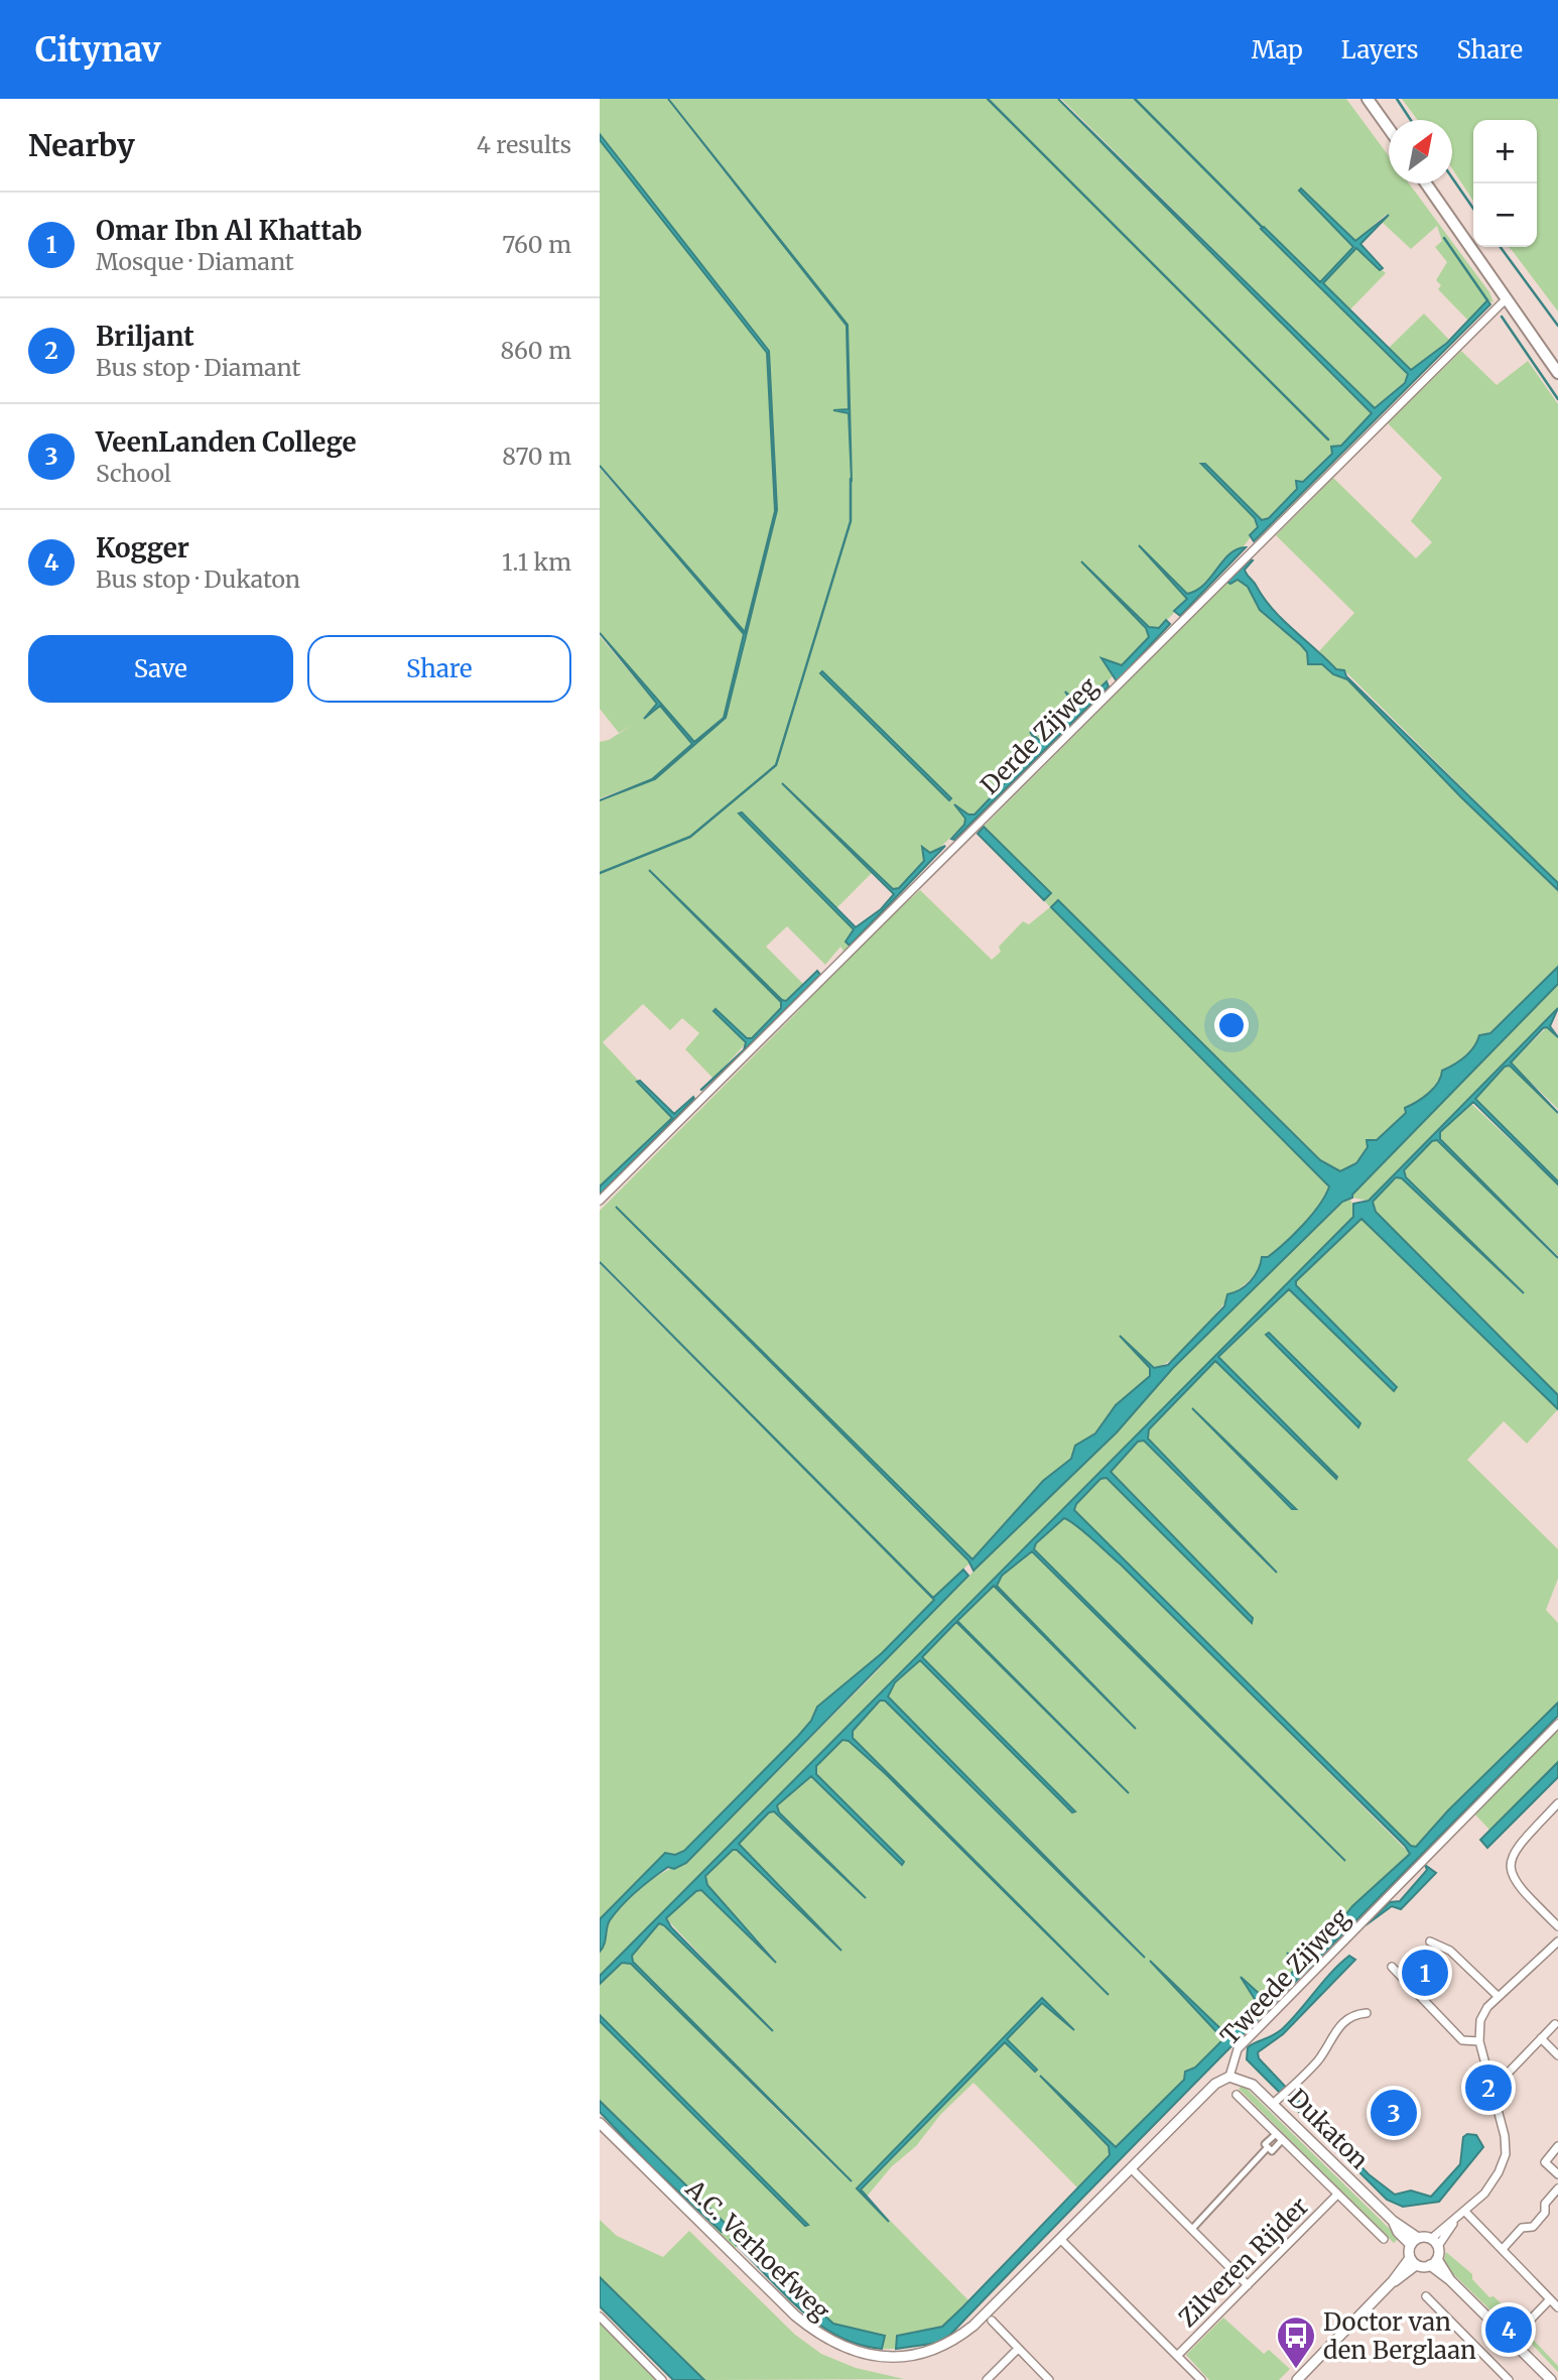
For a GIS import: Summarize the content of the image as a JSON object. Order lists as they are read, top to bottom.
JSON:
{
  "streets": {
    "street": [
      "Derde Zijweg",
      "Tweede Zijweg",
      "Dukaton",
      "A.C. Verhoefweg",
      "Zilveren Rijder"
    ]
  },
  "crossings": [
    ["Tweede Zijweg", "Dukaton"],
    ["Tweede Zijweg", "A.C. Verhoefweg"]
  ],
  "places": {
    "bus stop": ["Doctor van den Berglaan"]
  },
  "north": "top right",
  "page": {
    "header": "Citynav",
    "nav": ["Map", "Layers", "Share"],
    "heading": ["Nearby", "4 results"],
    "map_buttons": ["+", "−"],
    "list": [
      {
        "mark": "1",
        "name": "Omar Ibn Al Khattab",
        "note": "Mosque · Diamant",
        "value": "760 m"
      },
      {
        "mark": "2",
        "name": "Briljant",
        "note": "Bus stop · Diamant",
        "value": "860 m"
      },
      {
        "mark": "3",
        "name": "VeenLanden College",
        "note": "School",
        "value": "870 m"
      },
      {
        "mark": "4",
        "name": "Kogger",
        "note": "Bus stop · Dukaton",
        "value": "1.1 km"
      }
    ],
    "buttons": ["Save", "Share"],
    "pins": [
      "1",
      "2",
      "3",
      "4"
    ]
  }
}
